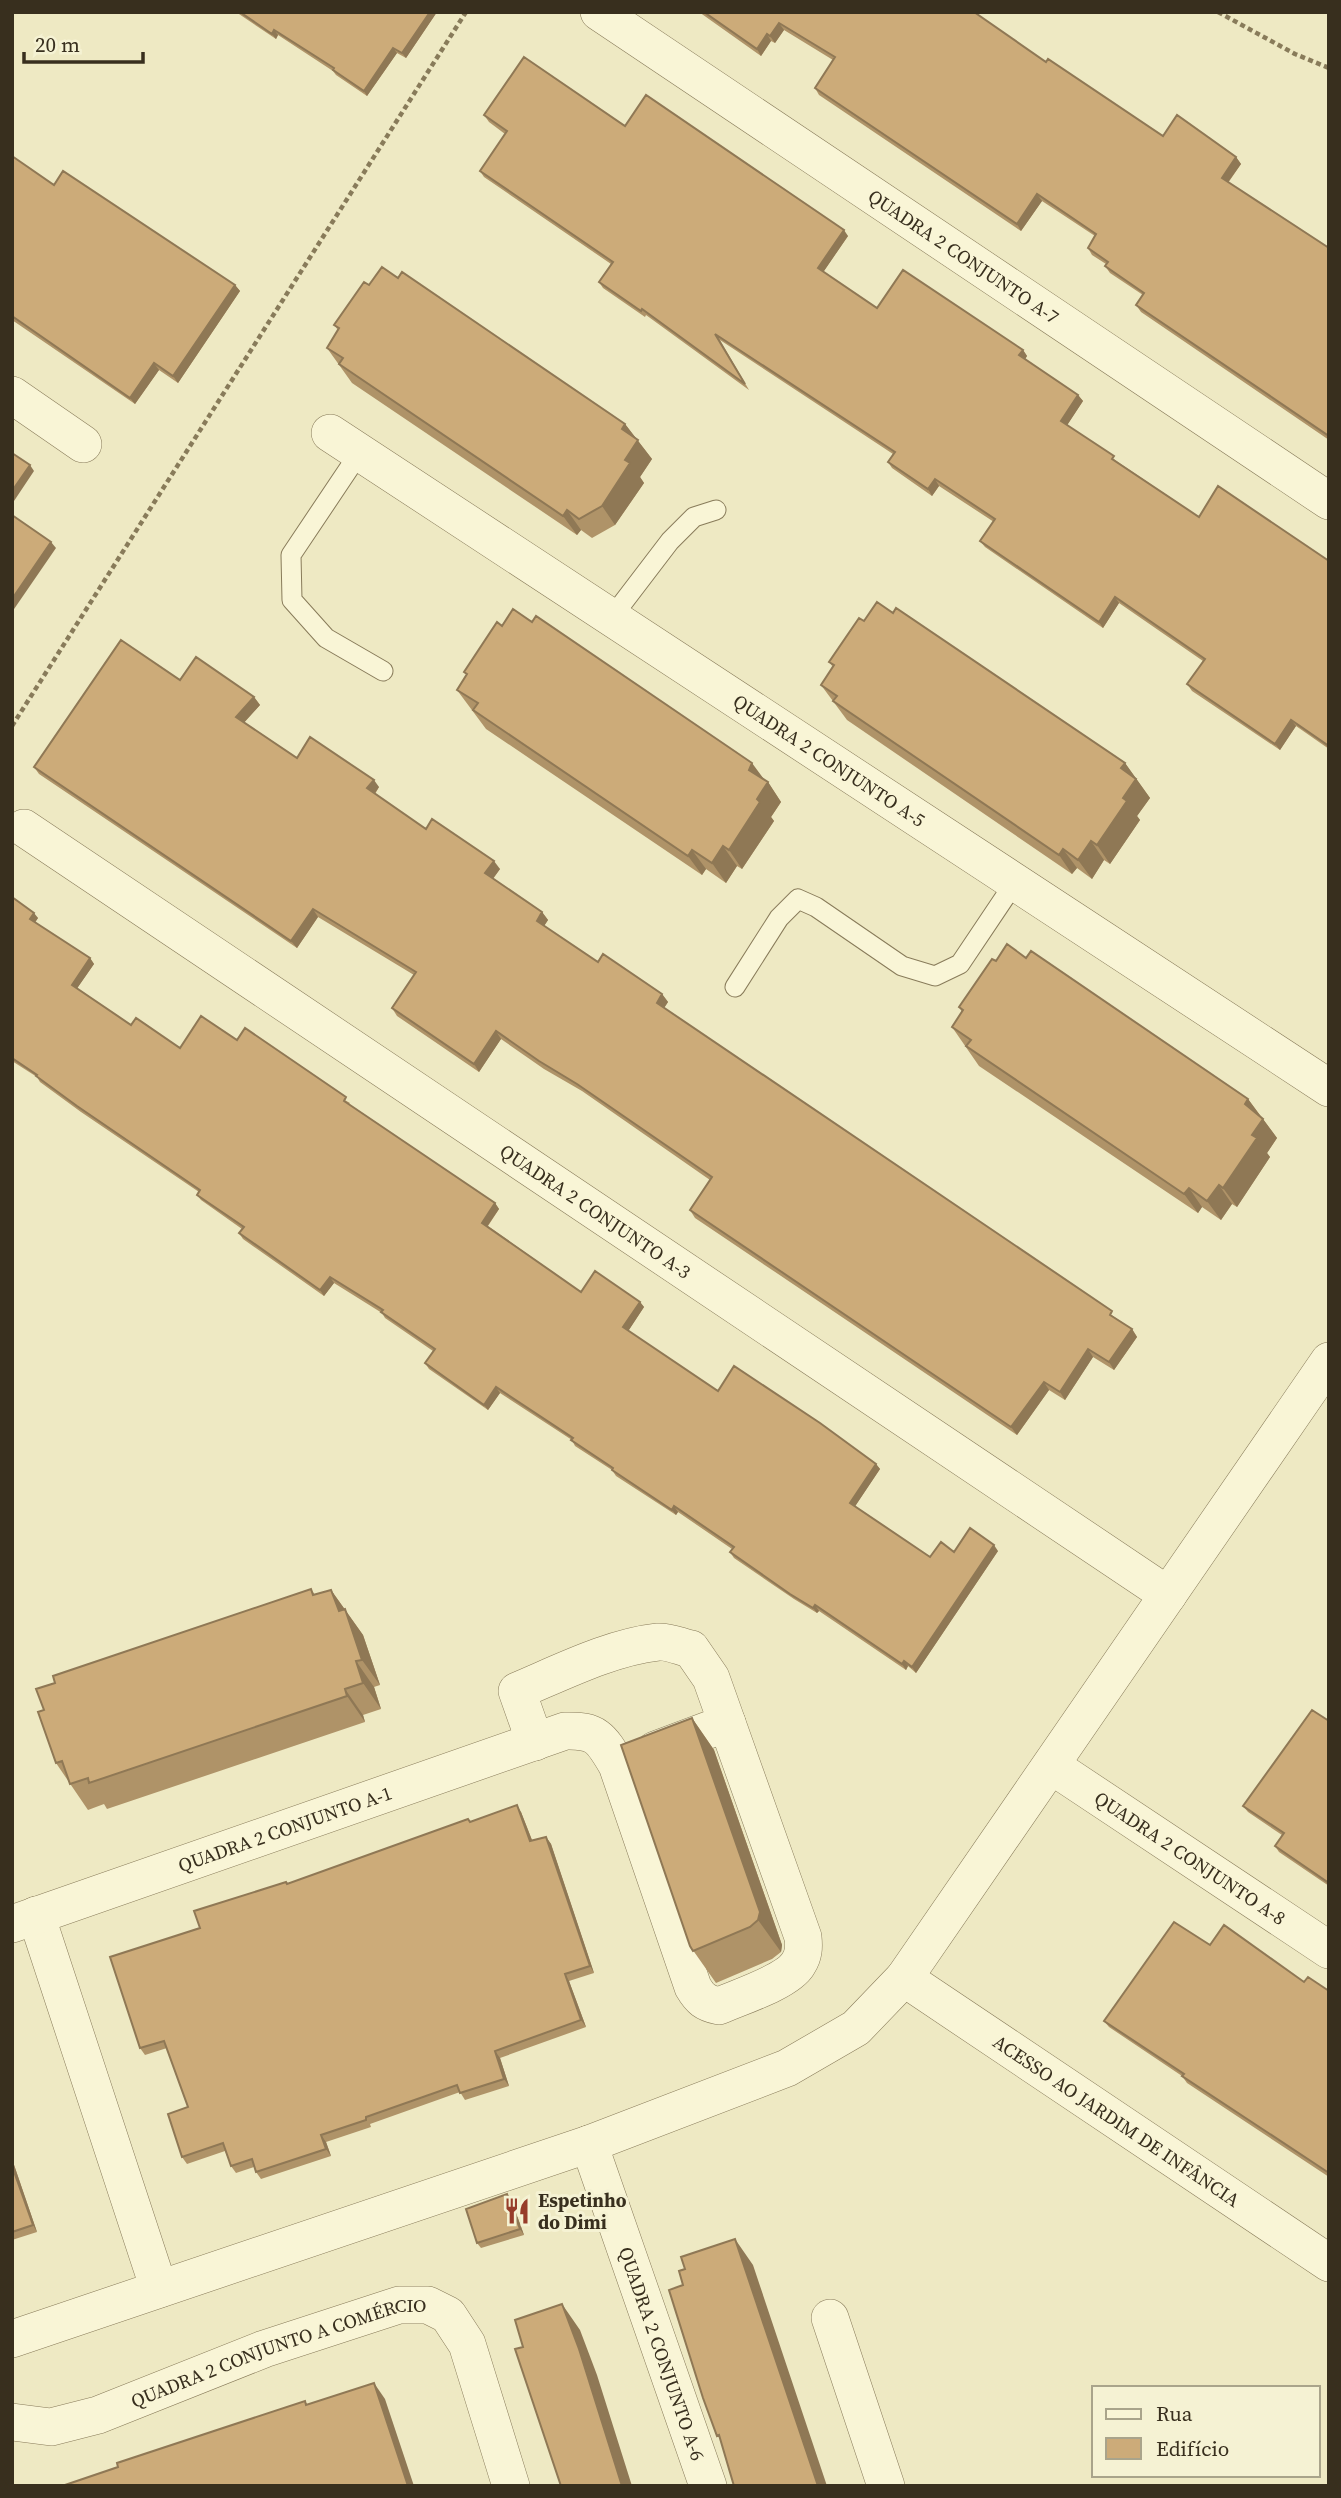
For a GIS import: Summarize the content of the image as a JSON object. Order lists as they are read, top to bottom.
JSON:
{
  "streets": {
    "street": [
      "QUADRA 2 CONJUNTO A-7",
      "QUADRA 2 CONJUNTO A-5",
      "QUADRA 2 CONJUNTO A-3",
      "QUADRA 2 CONJUNTO A-1",
      "QUADRA 2 CONJUNTO A-8",
      "ACESSO AO JARDIM DE INFÂNCIA",
      "QUADRA 2 CONJUNTO A-6",
      "QUADRA 2 CONJUNTO A COMÉRCIO"
    ]
  },
  "places": {
    "restaurant": ["Espetinho do Dimi"]
  },
  "legend": ["Rua", "Edifício"],
  "scale_bar": "20 m"
}
